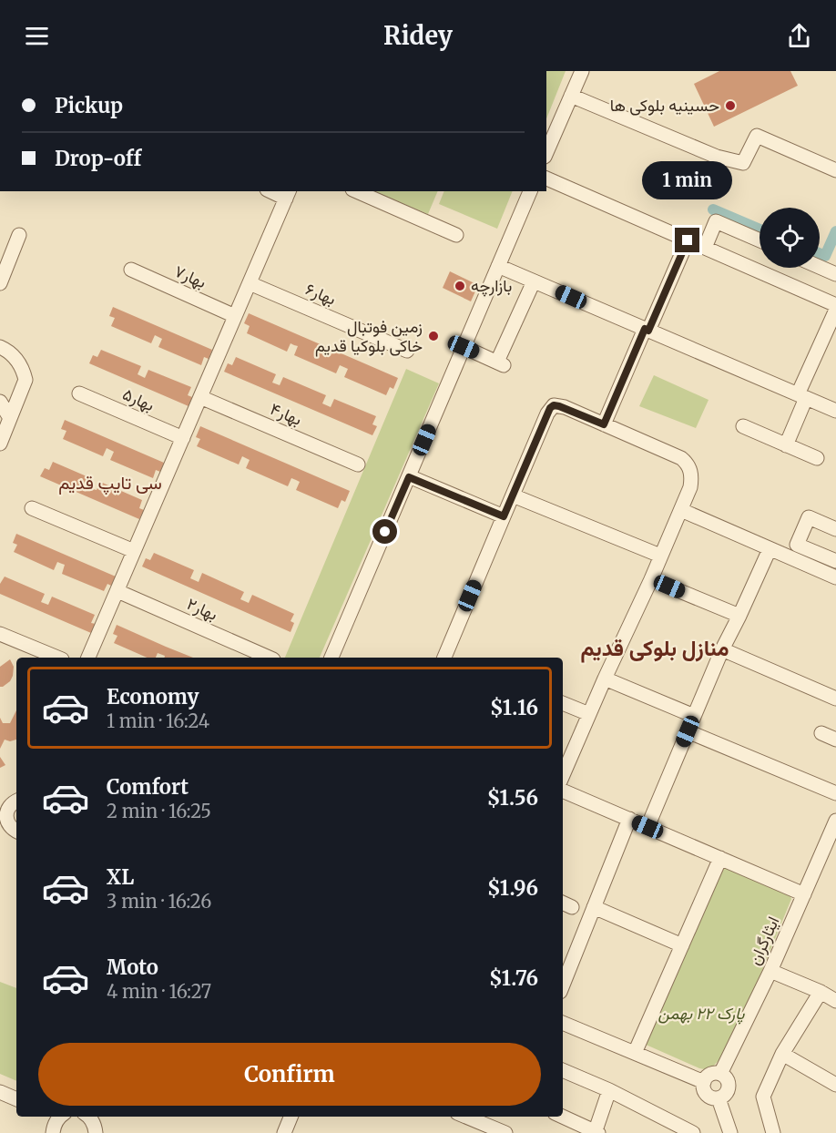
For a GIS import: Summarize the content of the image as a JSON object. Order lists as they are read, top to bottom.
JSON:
{
  "streets": {
    "street": [
      "بهار۷",
      "بهار۶",
      "بهار۵",
      "بهار۴",
      "بهار۲",
      "ایثارگران"
    ]
  },
  "districts": ["سی تایپ قدیم", "منازل بلوکی قدیم"],
  "parks": ["پارک ۲۲ بهمن"],
  "places": ["حسینیه بلوکی ها", "بازارچه", "زمین فوتبال خاکی بلوکیا قدیم"],
  "page": {
    "header": "Ridey",
    "banner": ["Pickup", "Drop-off"],
    "bubble": "1 min",
    "list": [
      {
        "name": "Economy",
        "note": "1 min · 16:24",
        "value": "$1.16"
      },
      {
        "name": "Comfort",
        "note": "2 min · 16:25",
        "value": "$1.56"
      },
      {
        "name": "XL",
        "note": "3 min · 16:26",
        "value": "$1.96"
      },
      {
        "name": "Moto",
        "note": "4 min · 16:27",
        "value": "$1.76"
      }
    ],
    "buttons": "Confirm"
  }
}
